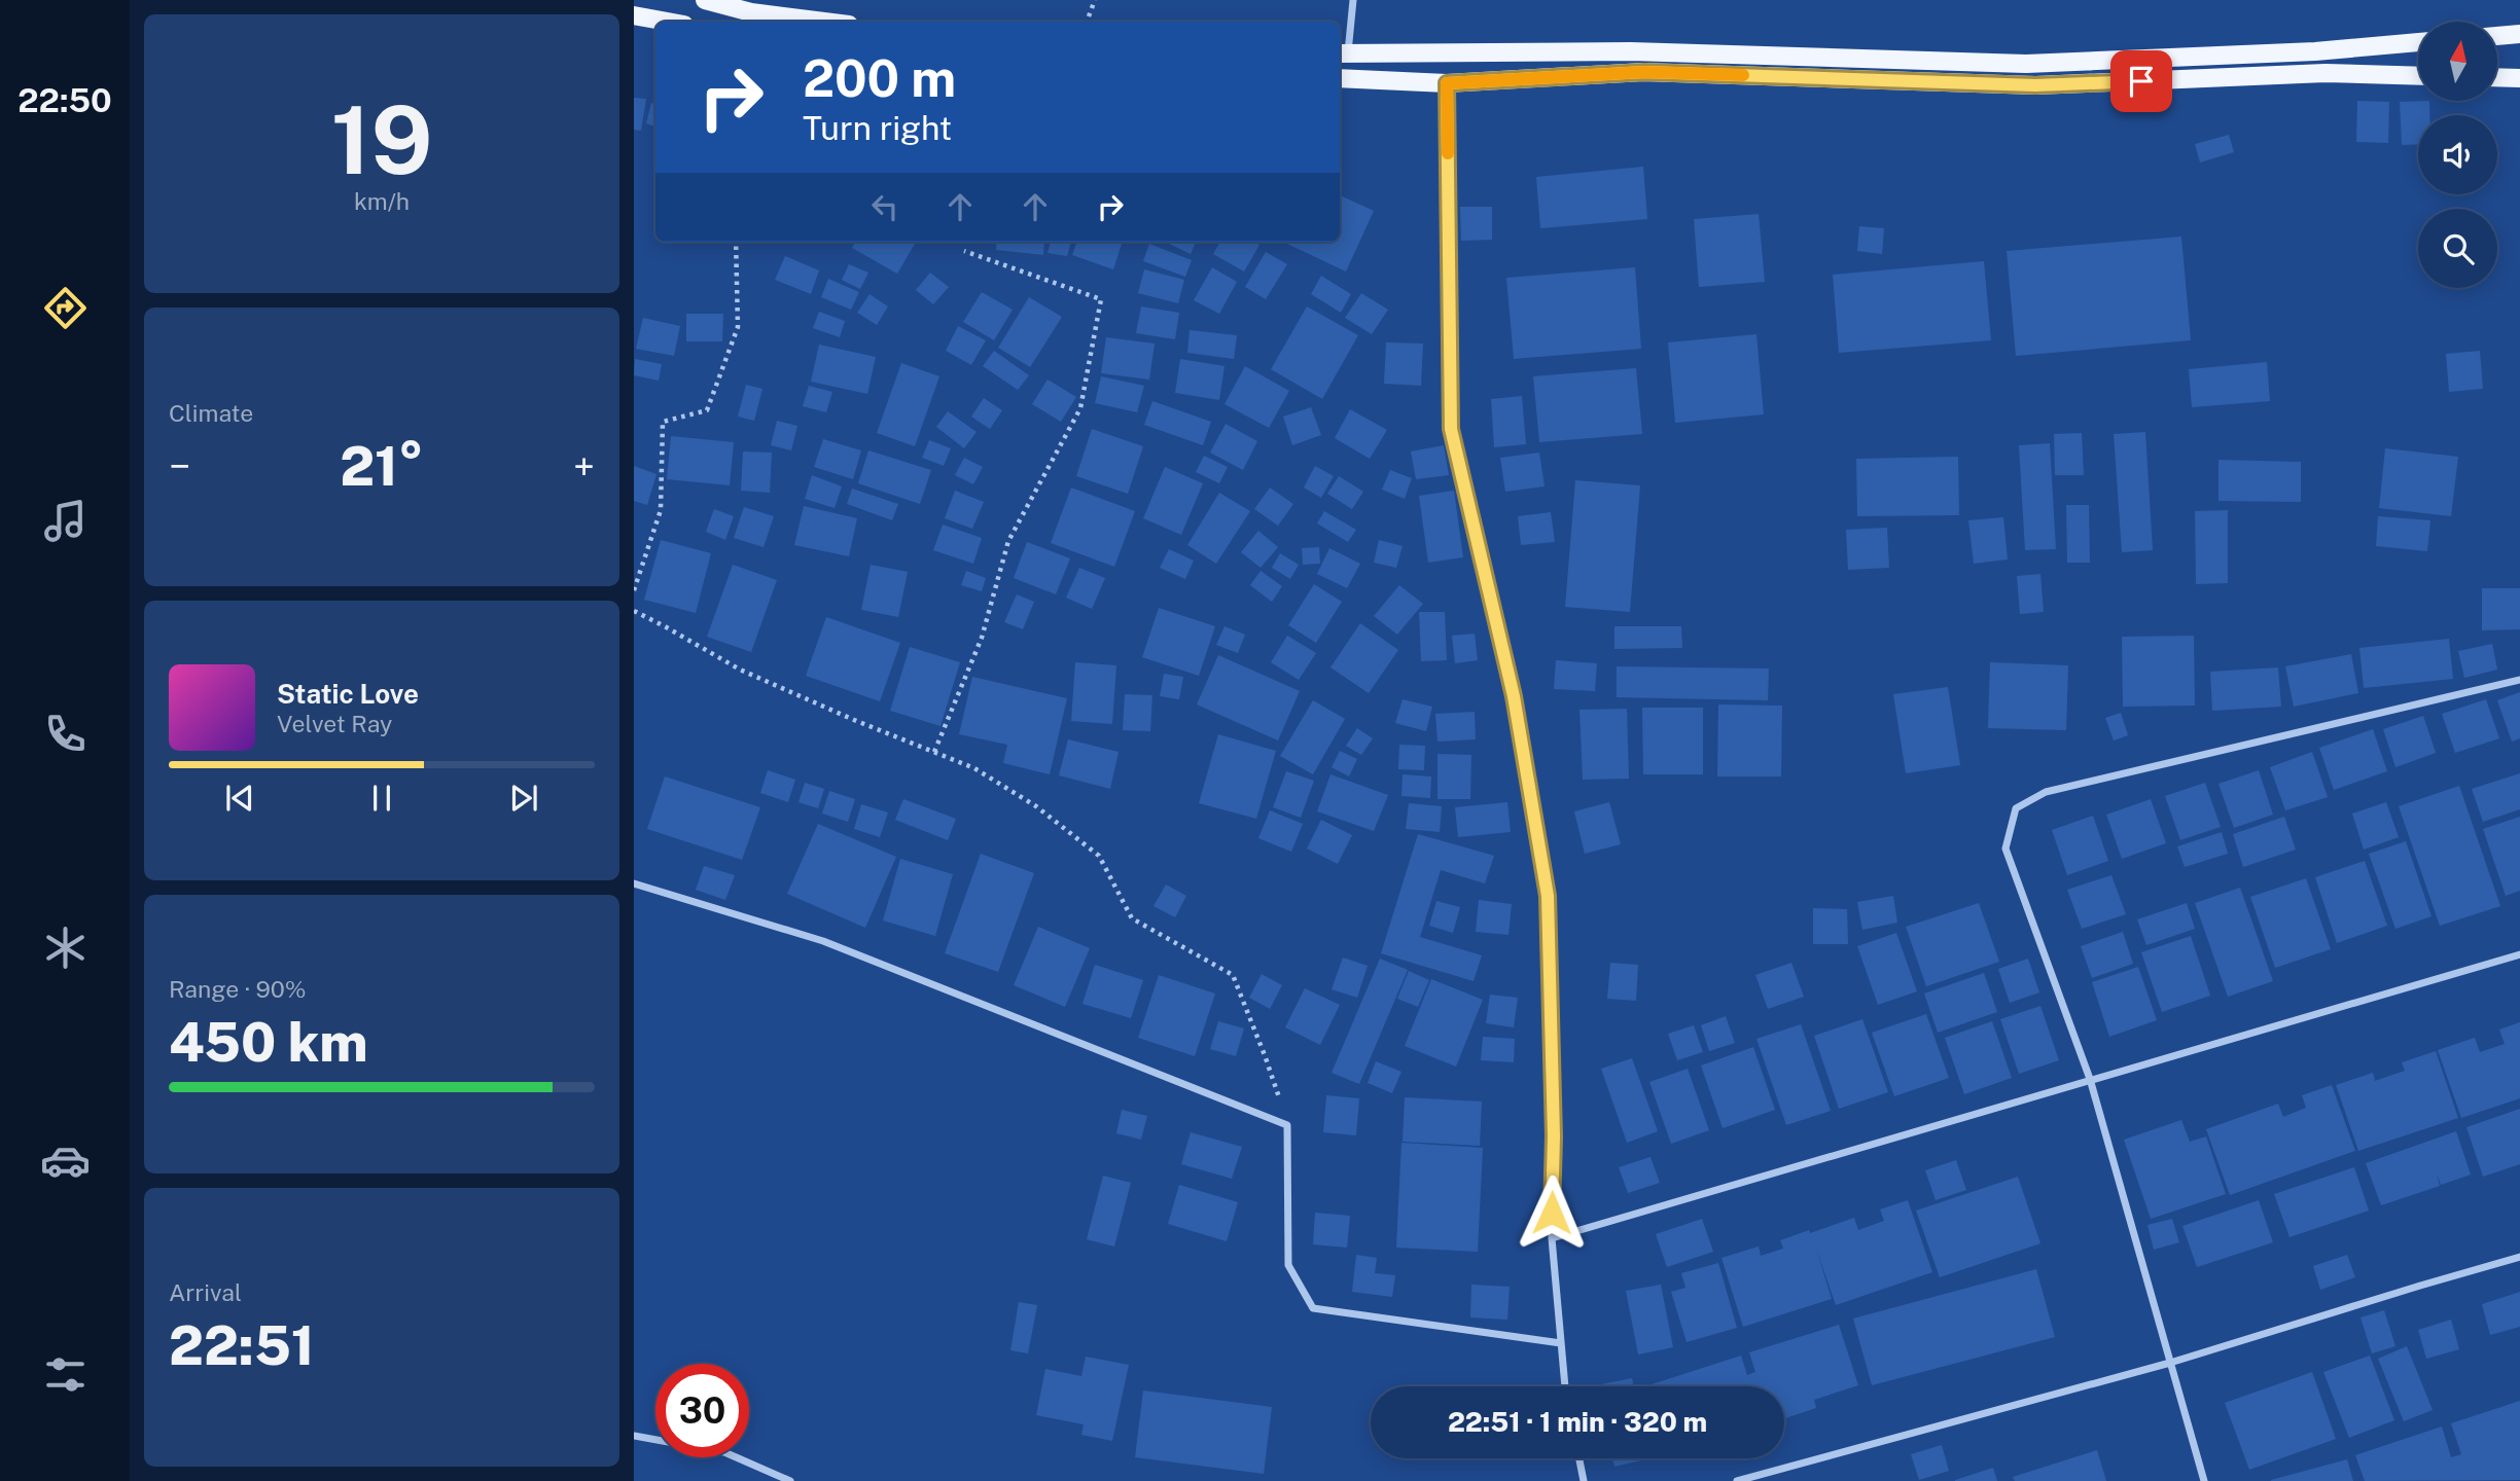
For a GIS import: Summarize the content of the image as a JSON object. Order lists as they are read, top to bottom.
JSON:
{
  "north": "top",
  "page": {
    "tabs": "22:50",
    "tile": [
      ["19", "km/h"],
      "Climate",
      ["Range · 90%", "450 km"],
      ["Arrival", "22:51"]
    ],
    "turn": ["200 m", "Turn right"],
    "heat": ["−", "21°", "+"],
    "song": ["Static Love", "Velvet Ray"],
    "limit": "30",
    "trip": "22:51 · 1 min · 320 m"
  }
}
